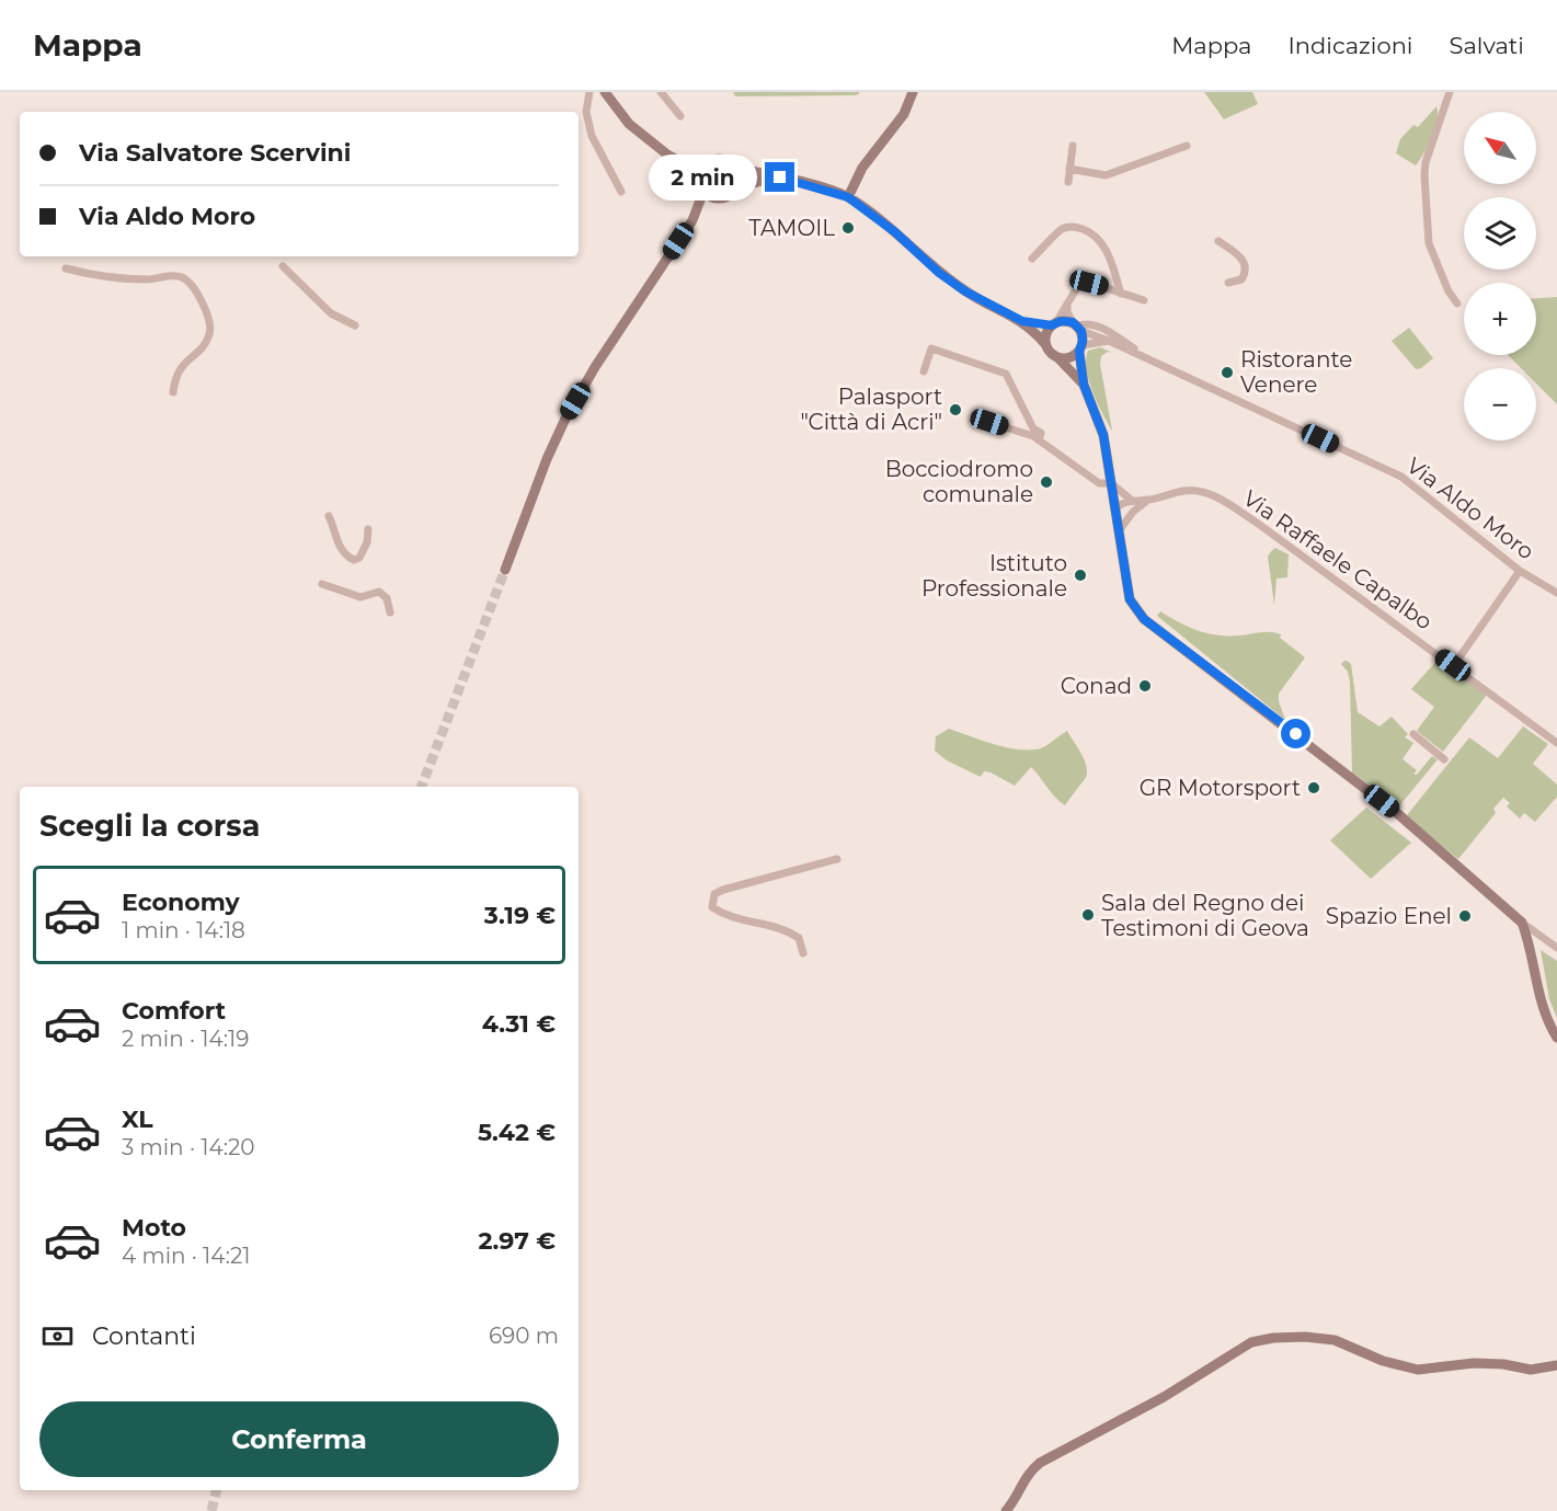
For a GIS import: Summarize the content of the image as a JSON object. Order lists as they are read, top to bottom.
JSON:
{
  "streets": {
    "street": ["Via Aldo Moro", "Via Raffaele Capalbo"]
  },
  "places": [
    "TAMOIL",
    "Ristorante Venere",
    "Palasport \"Città di Acri\"",
    "Bocciodromo comunale",
    "Istituto Professionale",
    "Conad",
    "GR Motorsport",
    "Sala del Regno dei Testimoni di Geova",
    "Spazio Enel"
  ],
  "north": "top left",
  "page": {
    "header": "Mappa",
    "nav": ["Mappa", "Indicazioni", "Salvati"],
    "map_buttons": ["+", "−"],
    "banner": ["Via Salvatore Scervini", "Via Aldo Moro"],
    "bubble": "2 min",
    "heading": "Scegli la corsa",
    "list": [
      {
        "name": "Economy",
        "note": "1 min · 14:18",
        "value": "3.19 €"
      },
      {
        "name": "Comfort",
        "note": "2 min · 14:19",
        "value": "4.31 €"
      },
      {
        "name": "XL",
        "note": "3 min · 14:20",
        "value": "5.42 €"
      },
      {
        "name": "Moto",
        "note": "4 min · 14:21",
        "value": "2.97 €"
      }
    ],
    "pay": ["Contanti", "690 m"],
    "buttons": "Conferma"
  }
}
